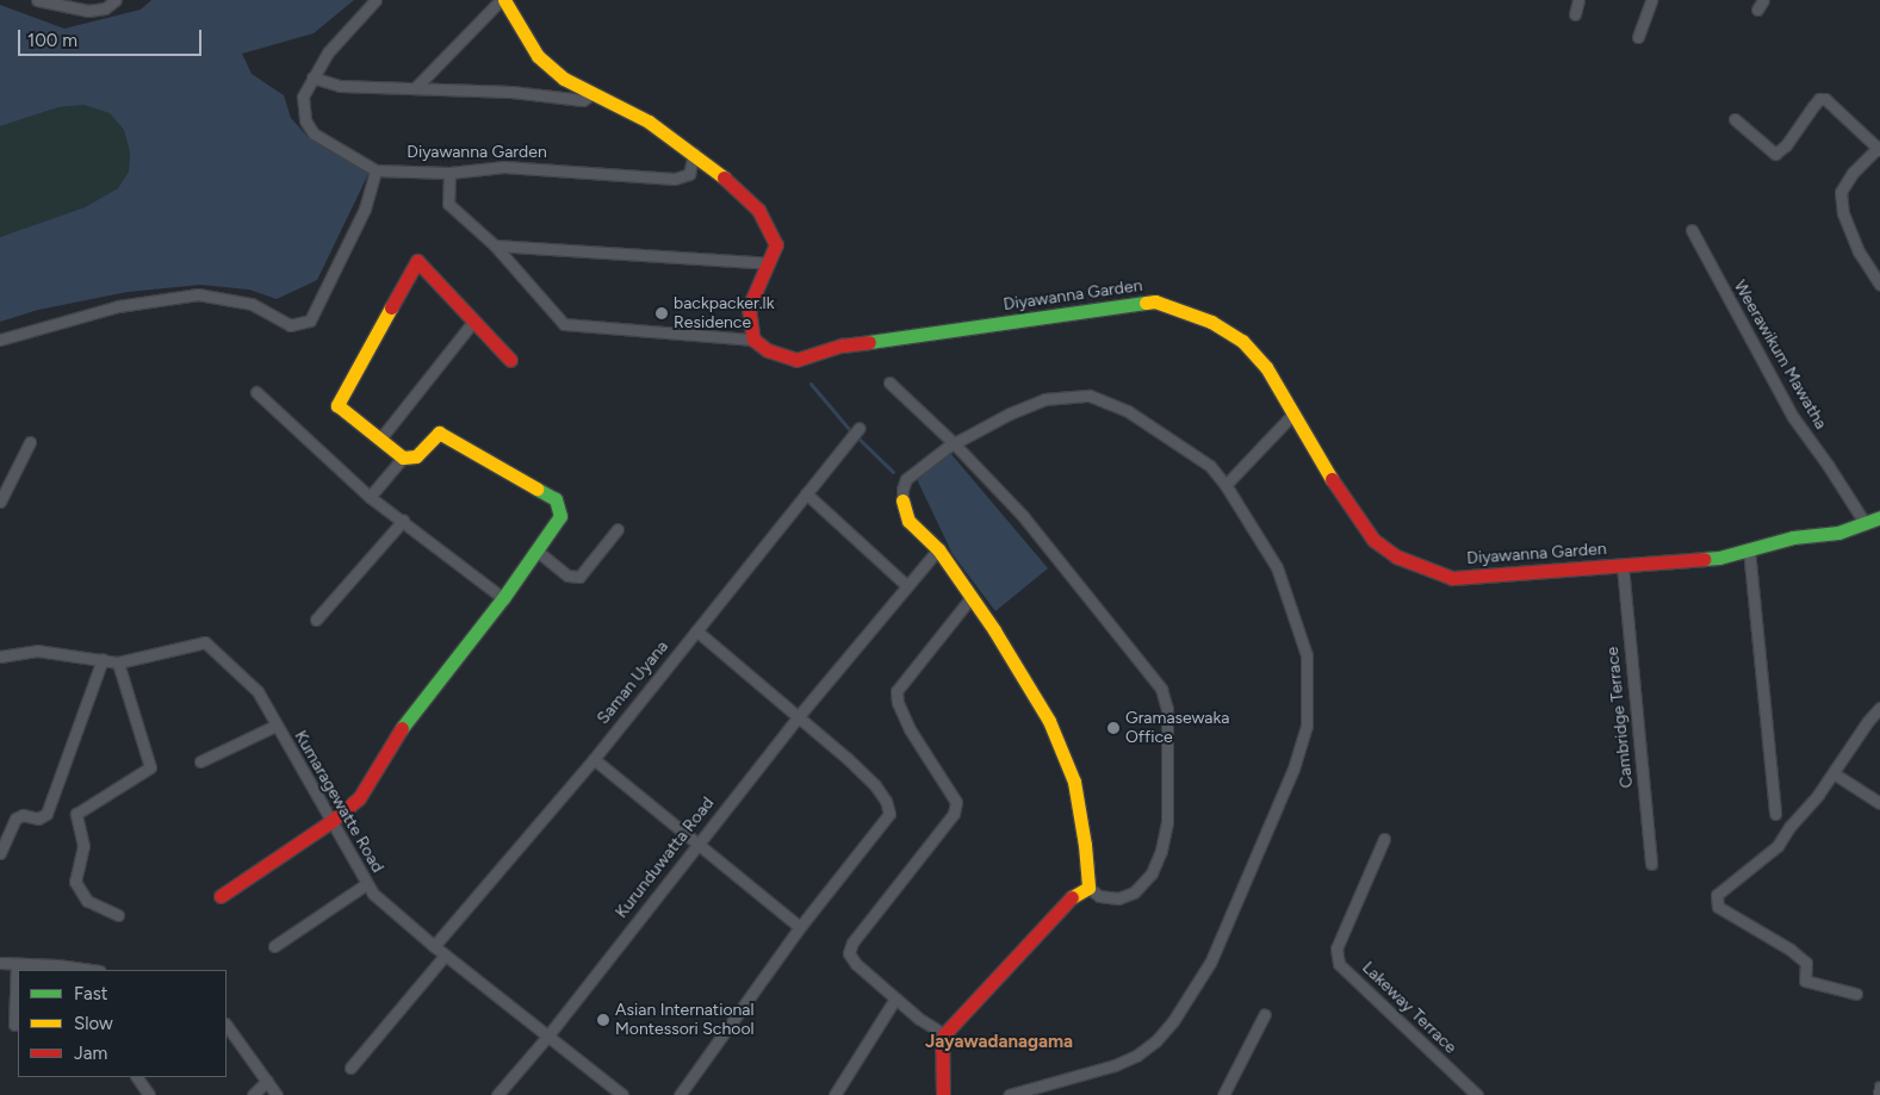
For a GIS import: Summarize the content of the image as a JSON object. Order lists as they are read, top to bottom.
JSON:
{
  "streets": {
    "street": [
      "Diyawanna Garden",
      "Weerawikum Mawatha",
      "Saman Uyana",
      "Cambridge Terrace",
      "Kumaragewatte Road",
      "Kurunduwatta Road",
      "Lakeway Terrace"
    ]
  },
  "crossings": [
    ["Diyawanna Garden", "Weerawikum Mawatha"],
    ["Diyawanna Garden", "Cambridge Terrace"],
    ["Saman Uyana", "Kumaragewatte Road"],
    ["Kumaragewatte Road", "Kurunduwatta Road"]
  ],
  "districts": ["Jayawadanagama"],
  "places": ["backpacker.lk Residence", "Gramasewaka Office", "Asian International Montessori School"],
  "legend": ["Fast", "Slow", "Jam"],
  "scale_bar": "100 m"
}
